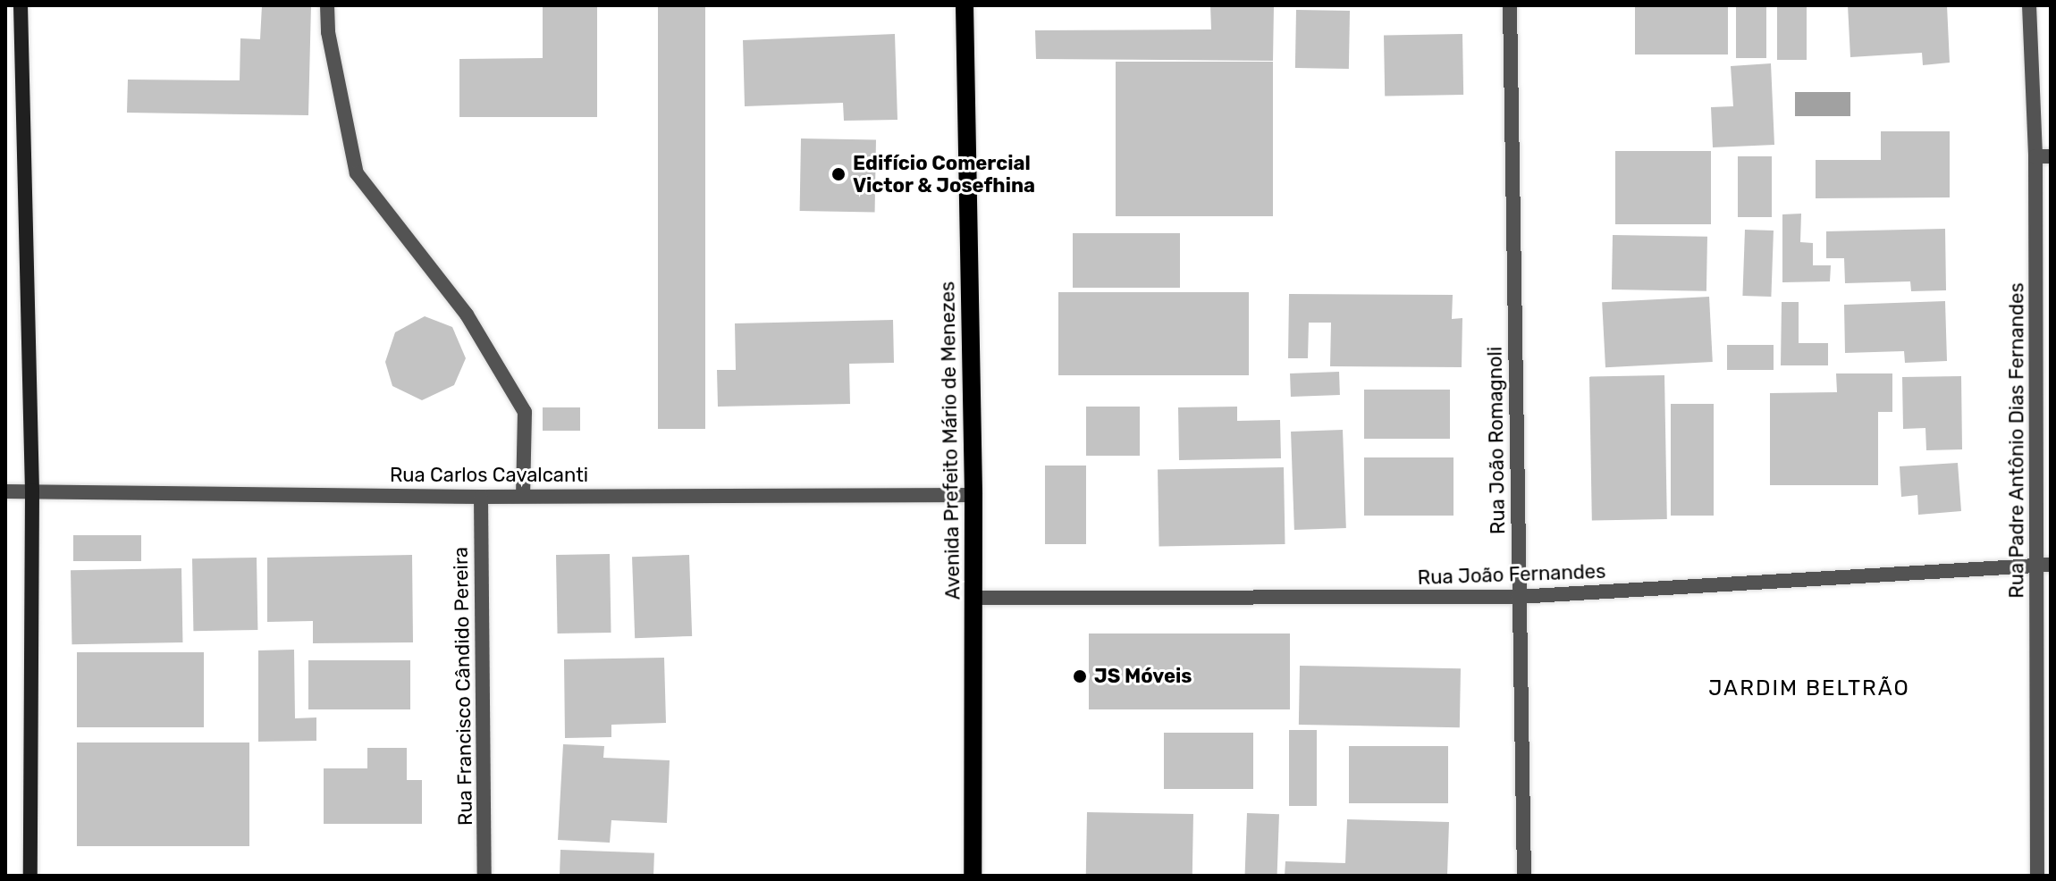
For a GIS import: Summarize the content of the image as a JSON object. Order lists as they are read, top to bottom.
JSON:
{
  "streets": {
    "main road": ["Avenida Prefeito Mário de Menezes"],
    "street": [
      "Rua João Romagnoli",
      "Rua Padre Antônio Dias Fernandes",
      "Rua Carlos Cavalcanti",
      "Rua João Fernandes",
      "Rua Francisco Cândido Pereira"
    ]
  },
  "crossings": [
    ["Avenida Prefeito Mário de Menezes", "Rua Carlos Cavalcanti"],
    ["Avenida Prefeito Mário de Menezes", "Rua João Fernandes"],
    ["Rua João Romagnoli", "Rua João Fernandes"],
    ["Rua Padre Antônio Dias Fernandes", "Rua João Fernandes"],
    ["Rua Carlos Cavalcanti", "Rua Francisco Cândido Pereira"]
  ],
  "districts": ["JARDIM BELTRÃO"],
  "places": ["Edifício Comercial Victor & Josefhina", "JS Móveis"]
}
